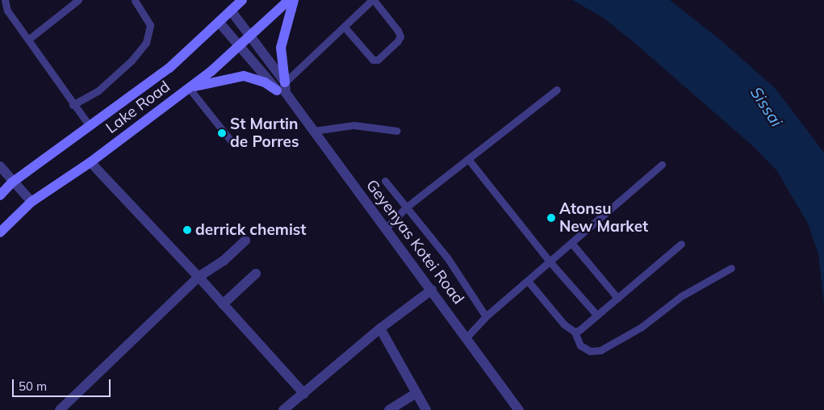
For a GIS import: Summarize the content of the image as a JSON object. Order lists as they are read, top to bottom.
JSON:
{
  "streets": {
    "main road": ["Lake Road"],
    "street": ["Geyenyas Kotei Road"]
  },
  "water": ["Sissai"],
  "places": ["St Martin de Porres", "Atonsu New Market", "derrick chemist"],
  "scale_bar": "50 m"
}
